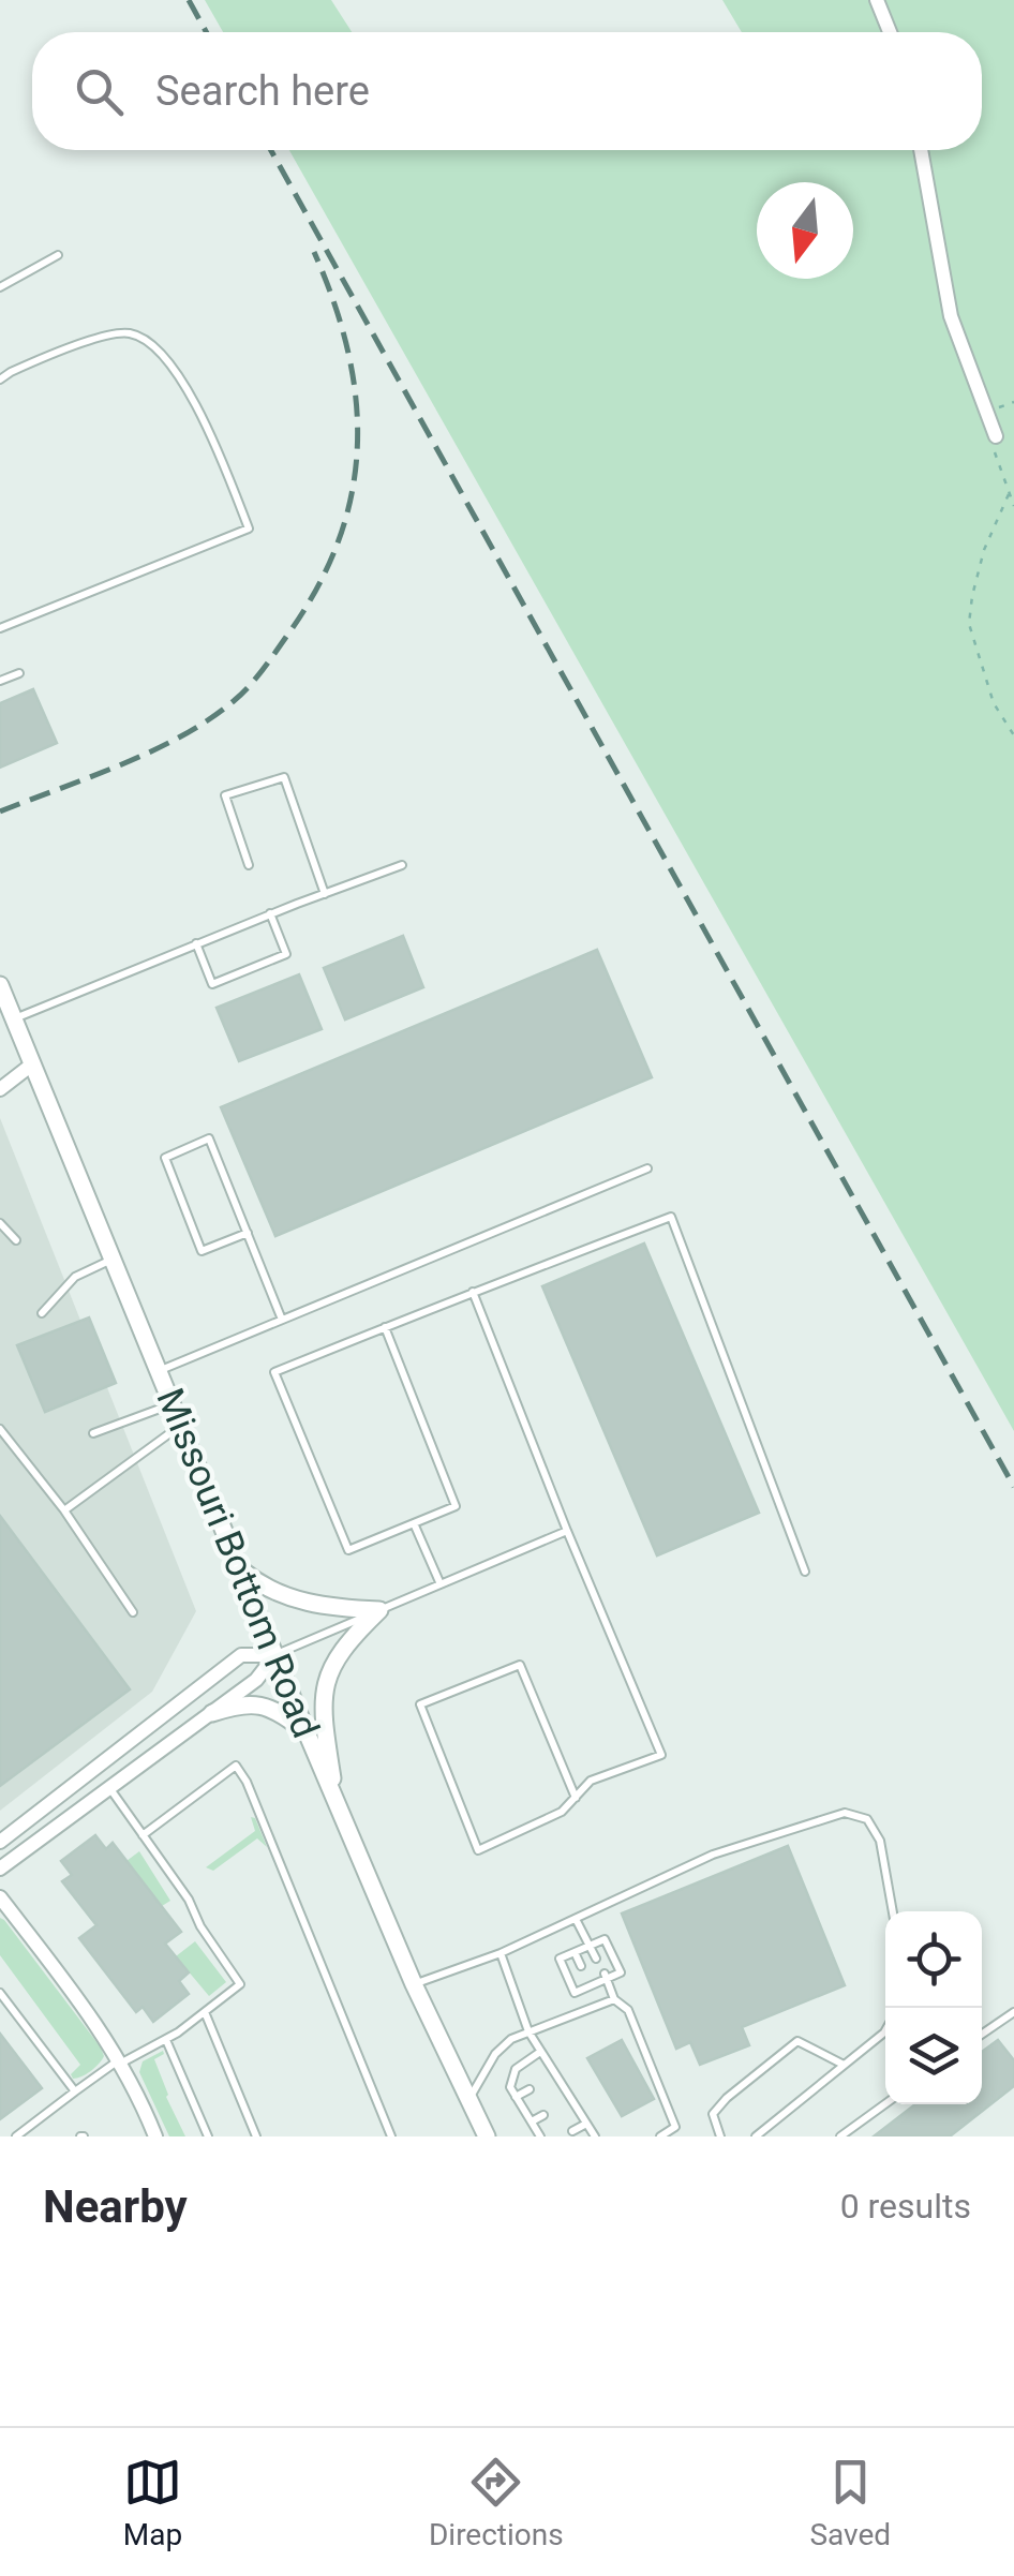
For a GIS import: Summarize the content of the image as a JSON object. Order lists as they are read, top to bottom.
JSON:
{
  "streets": {
    "street": ["Missouri Bottom Road"]
  },
  "north": "bottom",
  "page": {
    "search": "Search here",
    "heading": ["Nearby", "0 results"],
    "nav": ["Map", "Directions", "Saved"]
  }
}
